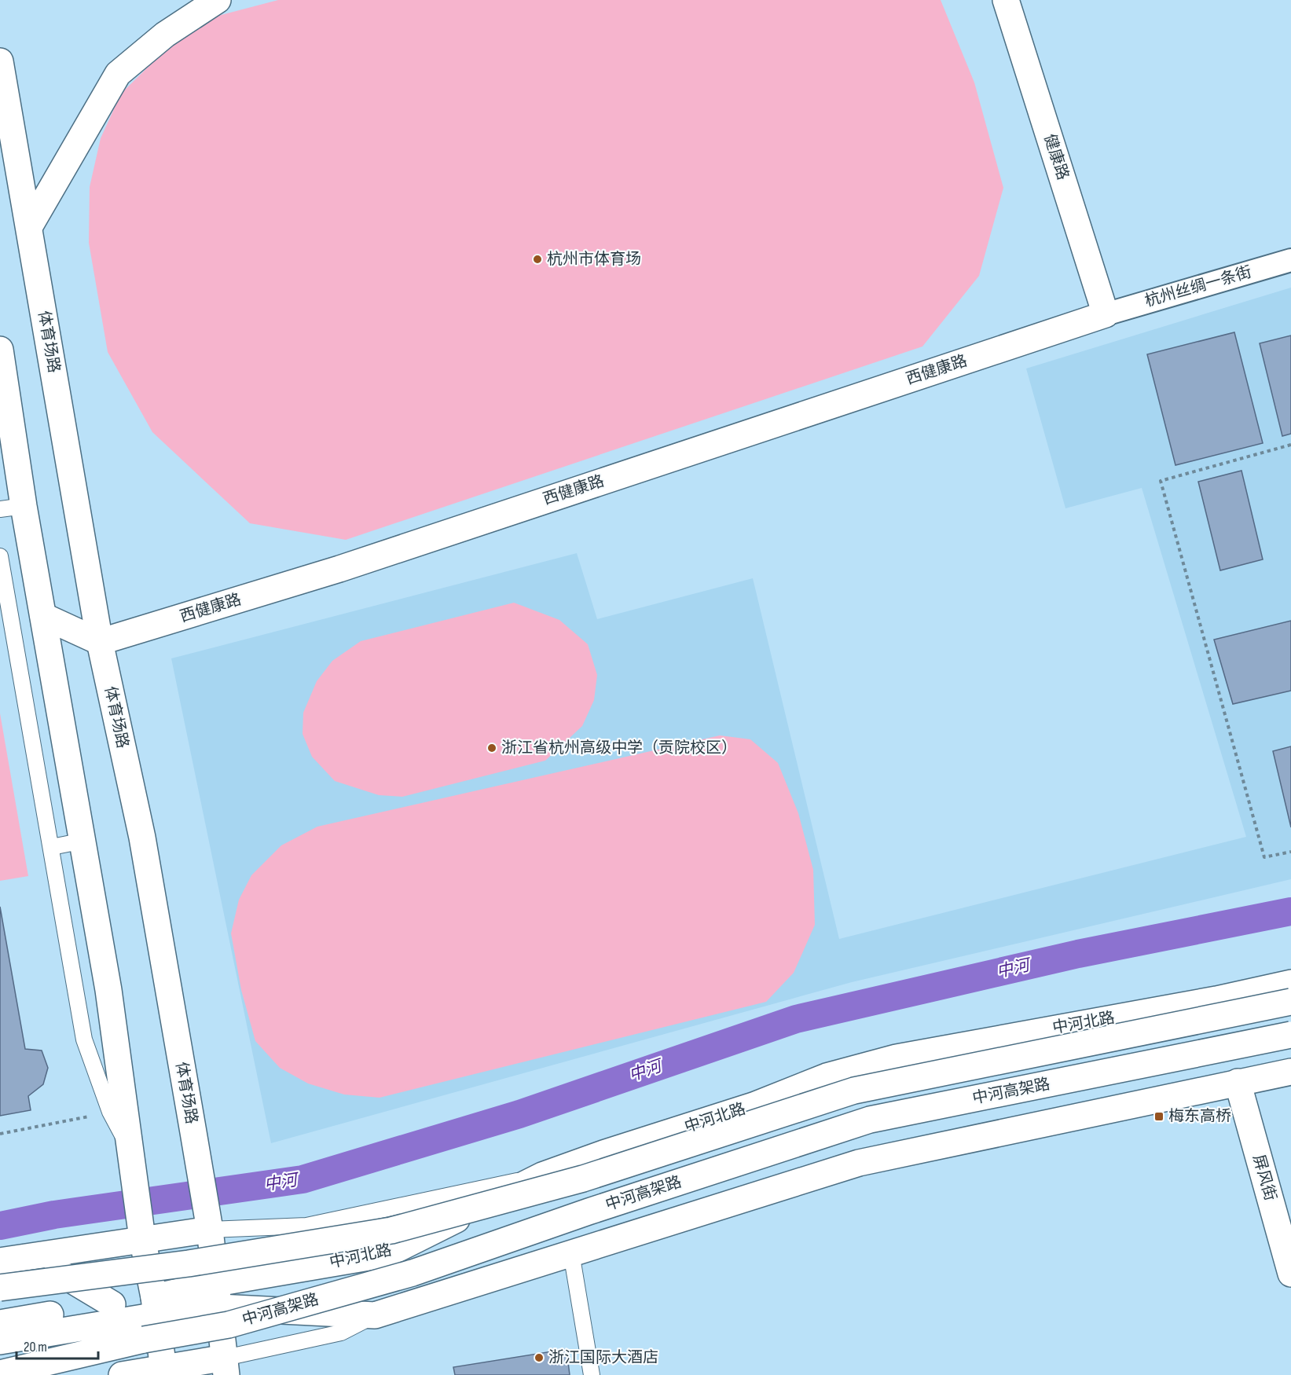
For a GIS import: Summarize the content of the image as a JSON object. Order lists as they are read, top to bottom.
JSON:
{
  "streets": {
    "main road": [
      "健康路",
      "体育场路",
      "西健康路",
      "中河北路",
      "中河高架路",
      "屏风街"
    ],
    "street": ["杭州丝绸一条街"]
  },
  "crossings": [
    ["健康路", "杭州丝绸一条街"],
    ["健康路", "西健康路"],
    ["杭州丝绸一条街", "西健康路"],
    ["体育场路", "西健康路"],
    ["体育场路", "中河北路"],
    ["中河北路", "屏风街"]
  ],
  "water": ["中河"],
  "places": {
    "other": ["杭州市体育场", "浙江省杭州高级中学（贡院校区）", "浙江国际大酒店"],
    "transit": ["梅东高桥"]
  },
  "scale_bar": "20 m"
}
